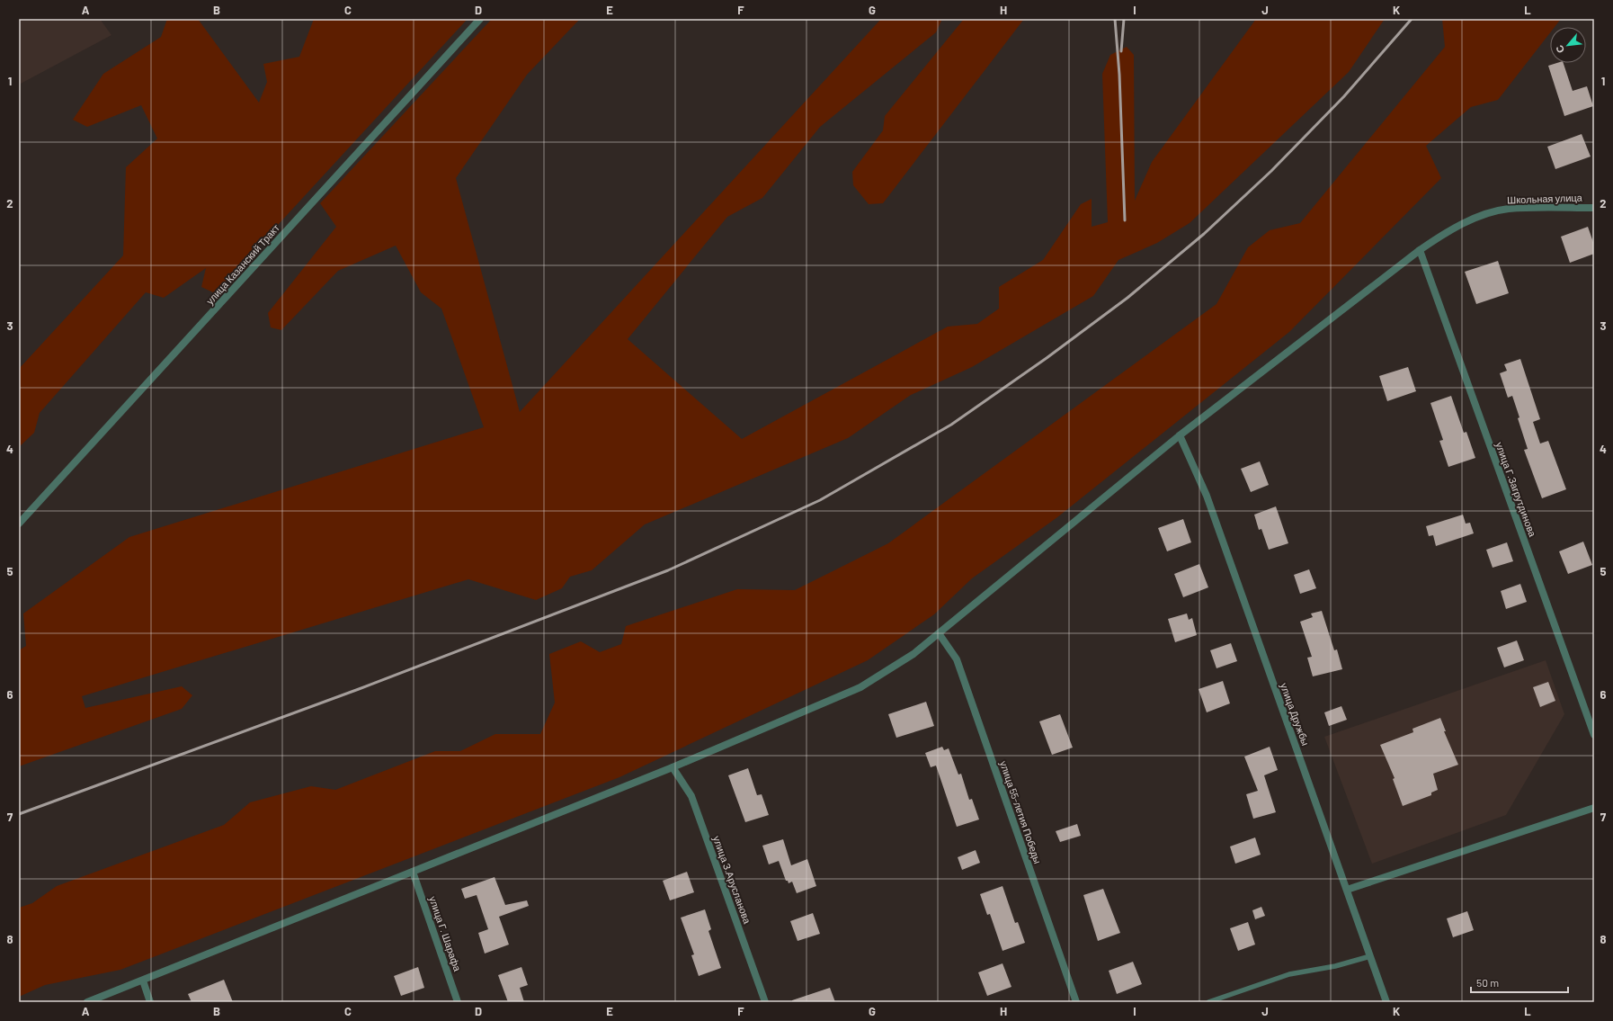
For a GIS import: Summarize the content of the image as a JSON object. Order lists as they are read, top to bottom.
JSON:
{
  "streets": {
    "street": [
      "Школьная улица",
      "улица Казанский Тракт",
      "улица Г.Загрутдинова",
      "улица Дружбы",
      "улица 55-летия Победы",
      "улица З.Арусланова",
      "улица Г. Шарафа"
    ]
  },
  "crossings": [
    ["Школьная улица", "улица Г.Загрутдинова"],
    ["Школьная улица", "улица Дружбы"],
    ["Школьная улица", "улица 55-летия Победы"],
    ["Школьная улица", "улица З.Арусланова"],
    ["Школьная улица", "улица Г. Шарафа"]
  ],
  "scale_bar": "50 m",
  "north": "bottom left",
  "grid": {
    "columns": [
      "A",
      "B",
      "C",
      "D",
      "E",
      "F",
      "G",
      "H",
      "I",
      "J",
      "K",
      "L"
    ],
    "rows": [
      "1",
      "2",
      "3",
      "4",
      "5",
      "6",
      "7",
      "8"
    ]
  }
}
